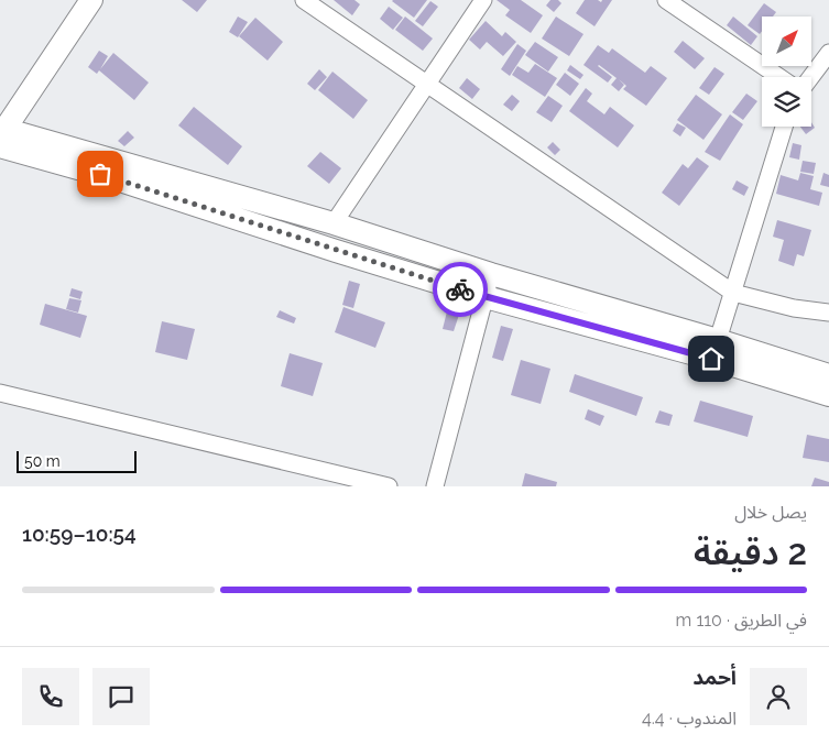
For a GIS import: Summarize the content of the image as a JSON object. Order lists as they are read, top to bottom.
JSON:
{
  "scale_bar": "50 m",
  "north": "top right",
  "page": {
    "scale": "50 m",
    "heading": ["2 دقيقة", "يصل خلال", "10:54–10:59"],
    "panel": ["أحمد", "المندوب · 4.4"],
    "bar": "في الطريق · 110 m"
  }
}
